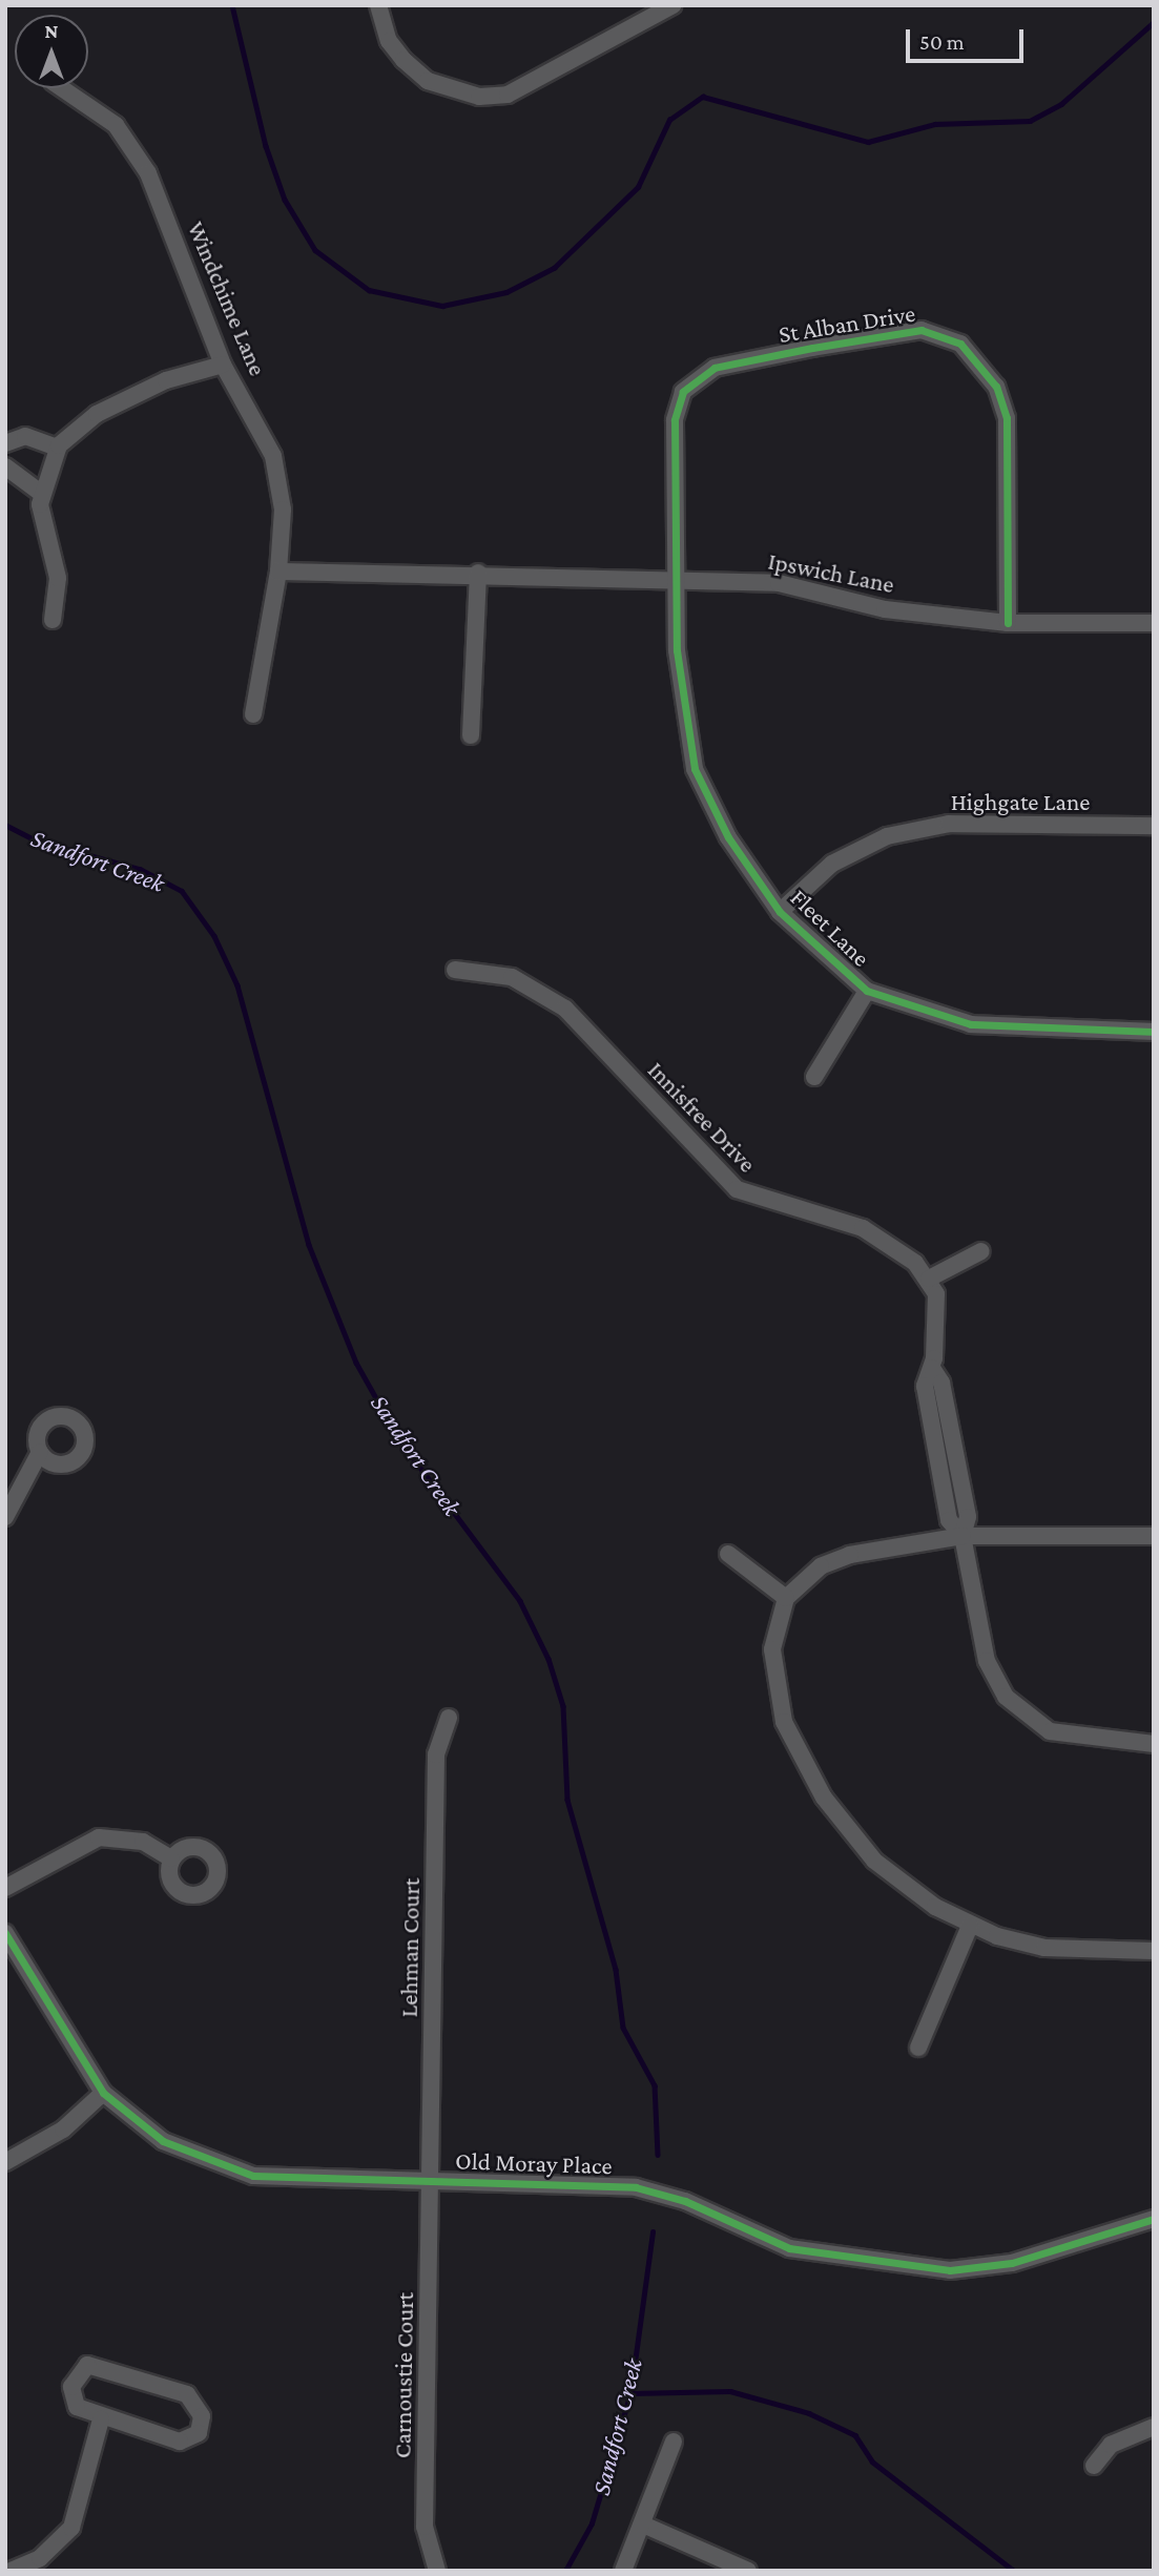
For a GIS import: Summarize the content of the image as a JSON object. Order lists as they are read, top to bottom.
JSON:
{
  "streets": {
    "street": [
      "Windchime Lane",
      "St Alban Drive",
      "Ipswich Lane",
      "Highgate Lane",
      "Fleet Lane",
      "Innisfree Drive",
      "Lehman Court",
      "Old Moray Place",
      "Carnoustie Court"
    ]
  },
  "crossings": [
    ["Windchime Lane", "Ipswich Lane"],
    ["St Alban Drive", "Ipswich Lane"],
    ["St Alban Drive", "Fleet Lane"],
    ["Ipswich Lane", "Fleet Lane"],
    ["Highgate Lane", "Fleet Lane"],
    ["Lehman Court", "Old Moray Place"],
    ["Lehman Court", "Carnoustie Court"],
    ["Old Moray Place", "Carnoustie Court"]
  ],
  "water": ["Sandfort Creek"],
  "scale_bar": "50 m",
  "north": "top"
}
